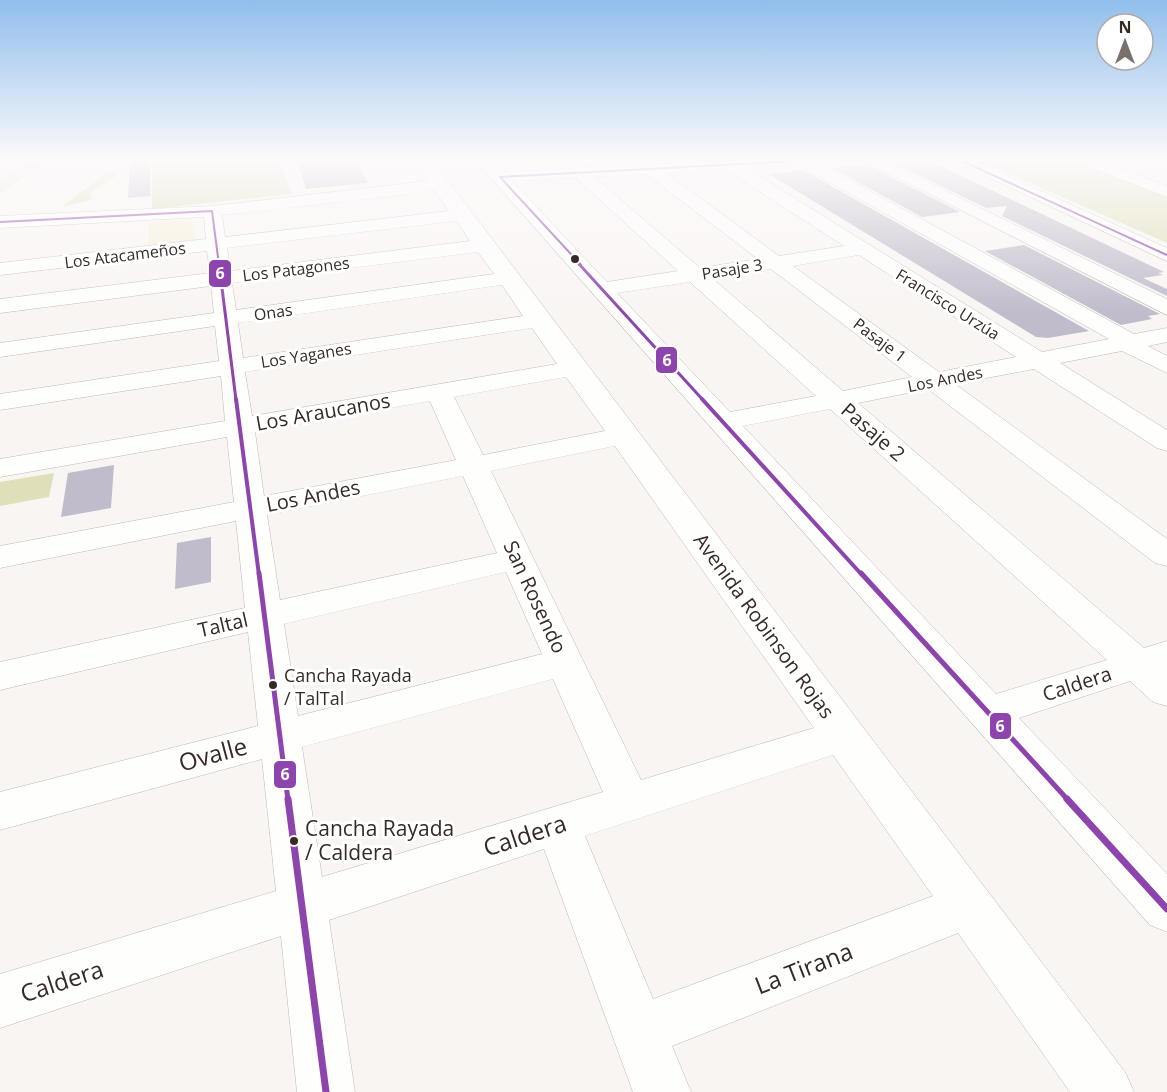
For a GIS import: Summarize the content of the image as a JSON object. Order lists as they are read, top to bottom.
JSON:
{
  "streets": {
    "street": [
      "Los Atacameños",
      "Los Patagones",
      "Pasaje 3",
      "Francisco Urzúa",
      "Onas",
      "Pasaje 1",
      "Los Yaganes",
      "Los Andes",
      "Los Araucanos",
      "Pasaje 2",
      "San Rosendo",
      "Taltal",
      "Avenida Robinson Rojas",
      "Caldera",
      "Ovalle",
      "La Tirana"
    ]
  },
  "crossings": [
    ["Los Atacameños", "Avenida Robinson Rojas"],
    ["Los Patagones", "Avenida Robinson Rojas"],
    ["Pasaje 3", "Francisco Urzúa"],
    ["Pasaje 3", "Pasaje 1"],
    ["Pasaje 3", "Pasaje 2"],
    ["Francisco Urzúa", "Los Andes"],
    ["Onas", "Avenida Robinson Rojas"],
    ["Pasaje 1", "Los Andes"],
    ["Los Yaganes", "Avenida Robinson Rojas"],
    ["Los Andes", "Pasaje 2"],
    ["Los Andes", "San Rosendo"],
    ["Los Andes", "Avenida Robinson Rojas"],
    ["Los Araucanos", "San Rosendo"],
    ["Los Araucanos", "Avenida Robinson Rojas"],
    ["Pasaje 2", "Caldera"],
    ["San Rosendo", "Taltal"],
    ["San Rosendo", "Caldera"],
    ["San Rosendo", "Ovalle"],
    ["Avenida Robinson Rojas", "Caldera"],
    ["Avenida Robinson Rojas", "La Tirana"]
  ],
  "places": ["Cancha Rayada / TalTal", "Cancha Rayada / Caldera"],
  "lines": ["transit line 6"],
  "north": "top"
}
